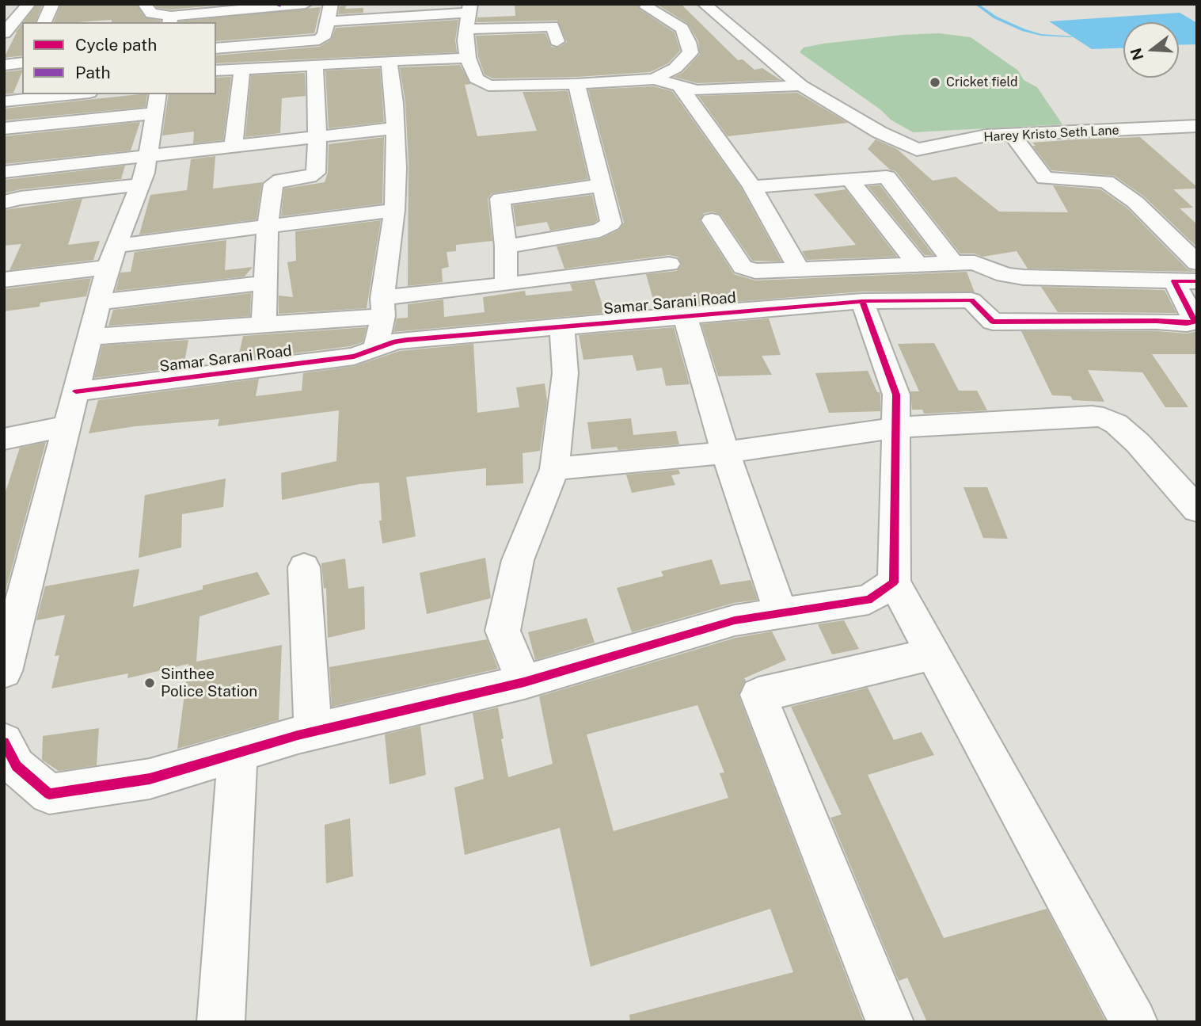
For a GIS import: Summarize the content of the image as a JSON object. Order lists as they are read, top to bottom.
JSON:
{
  "streets": {
    "street": ["Harey Kristo Seth Lane", "Samar Sarani Road"]
  },
  "places": ["Cricket field", "Sinthee Police Station"],
  "legend": ["Cycle path", "Path"],
  "north": "left"
}
